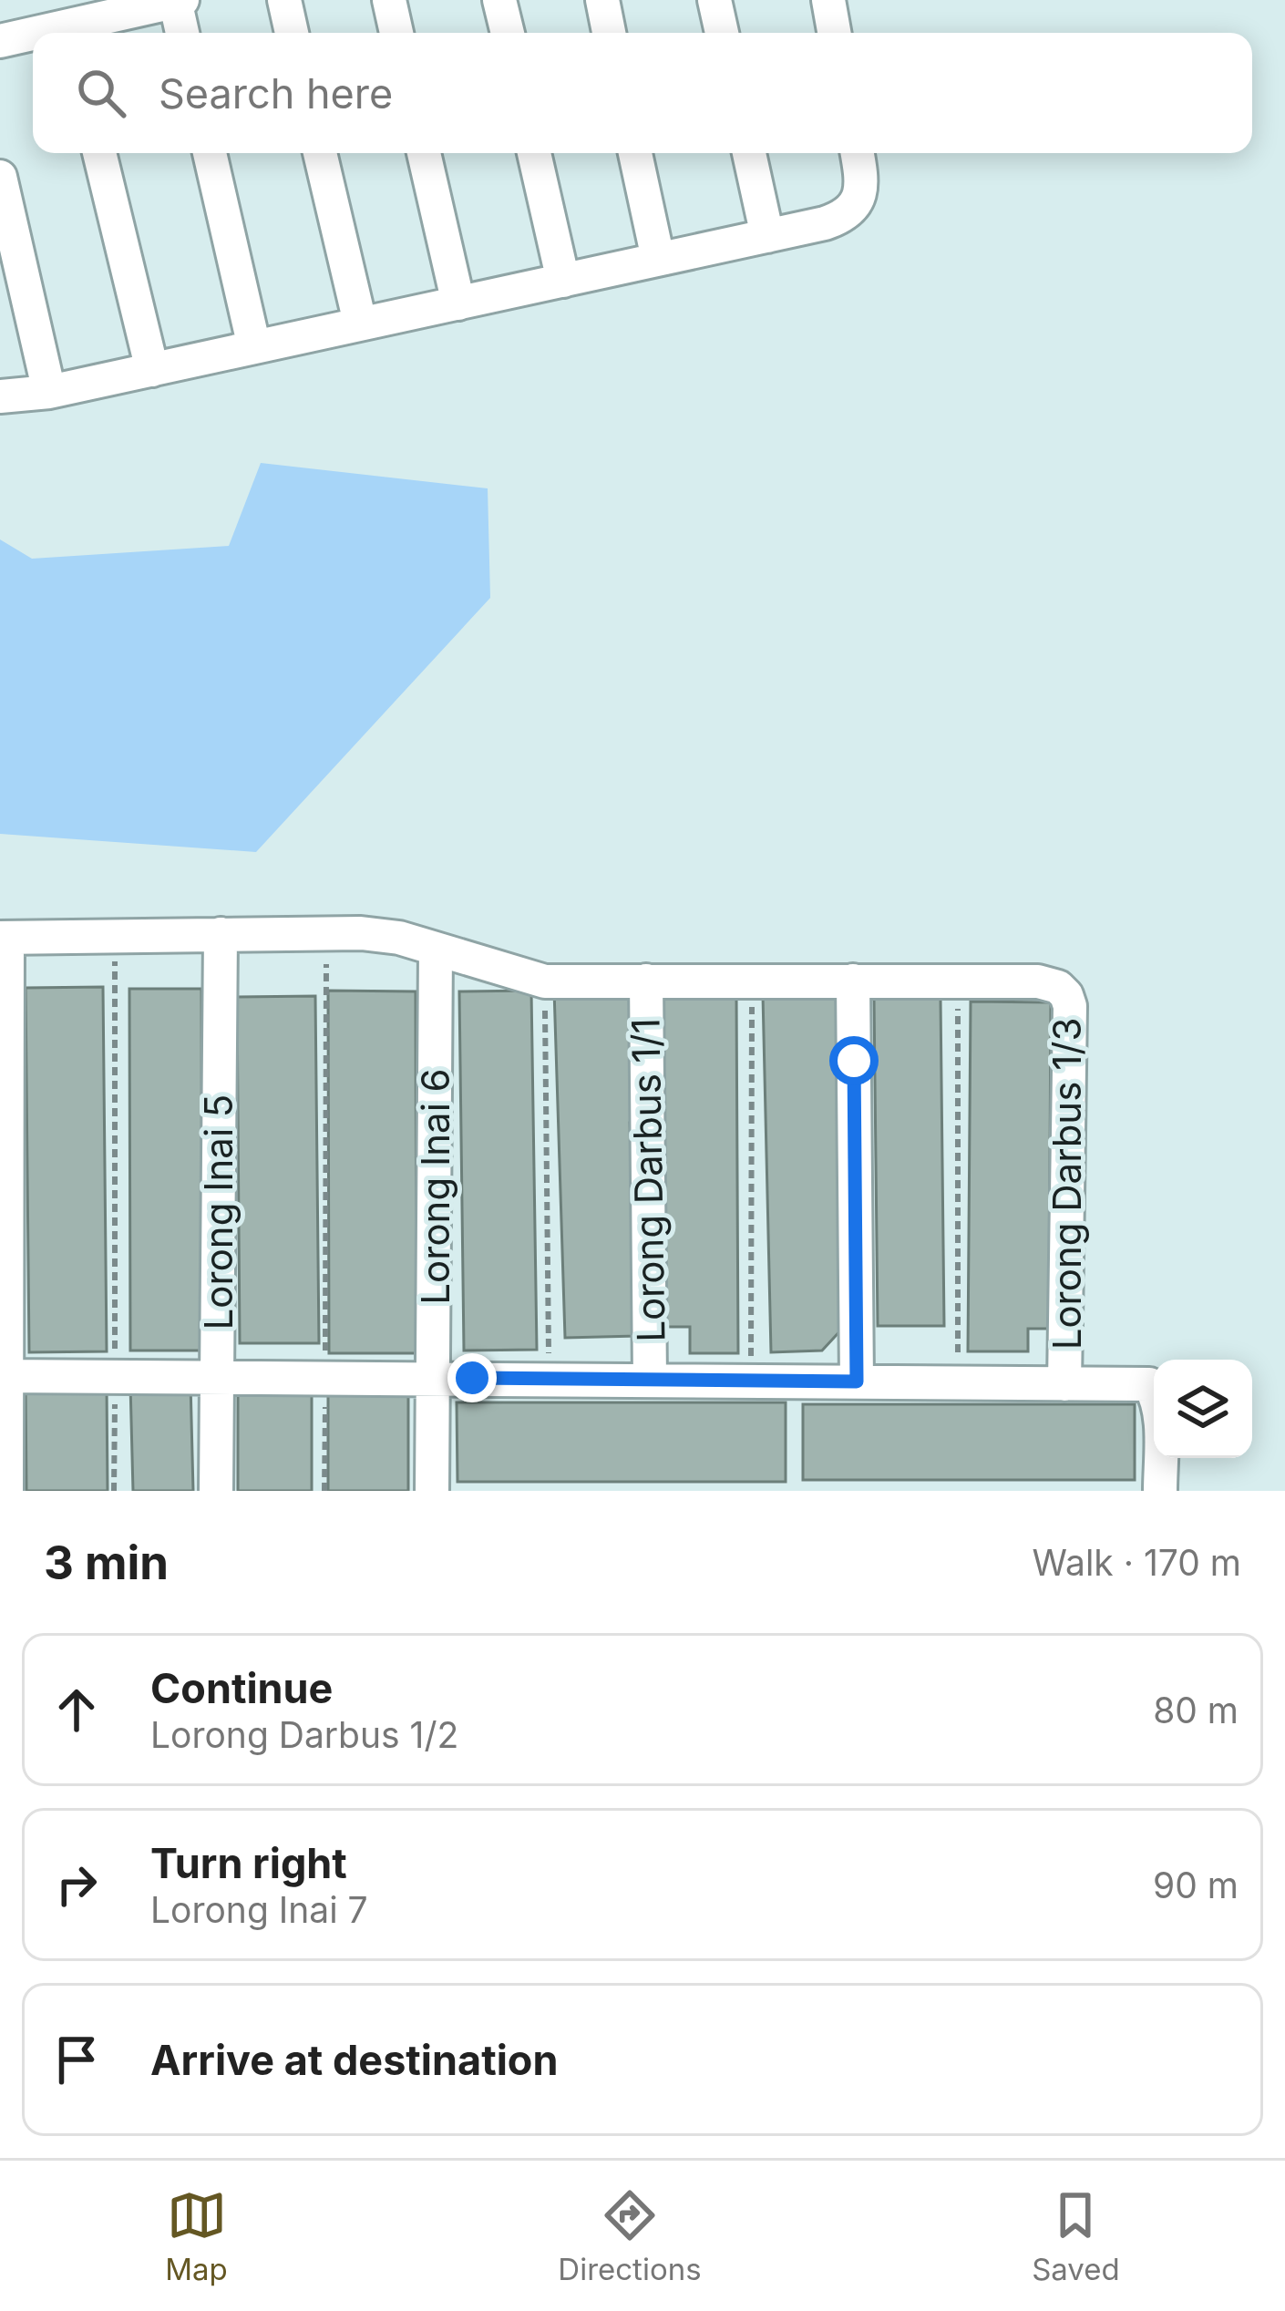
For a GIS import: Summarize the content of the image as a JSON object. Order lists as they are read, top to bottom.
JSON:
{
  "streets": {
    "street": [
      "Lorong Darbus 1/1",
      "Lorong Darbus 1/3",
      "Lorong Inai 6",
      "Lorong Inai 5"
    ]
  },
  "page": {
    "search": "Search here",
    "heading": ["3 min", "Walk · 170 m"],
    "list": [
      ["Continue", "Lorong Darbus 1/2", "80 m"],
      ["Turn right", "Lorong Inai 7", "90 m"],
      "Arrive at destination"
    ],
    "nav": ["Map", "Directions", "Saved"]
  }
}
